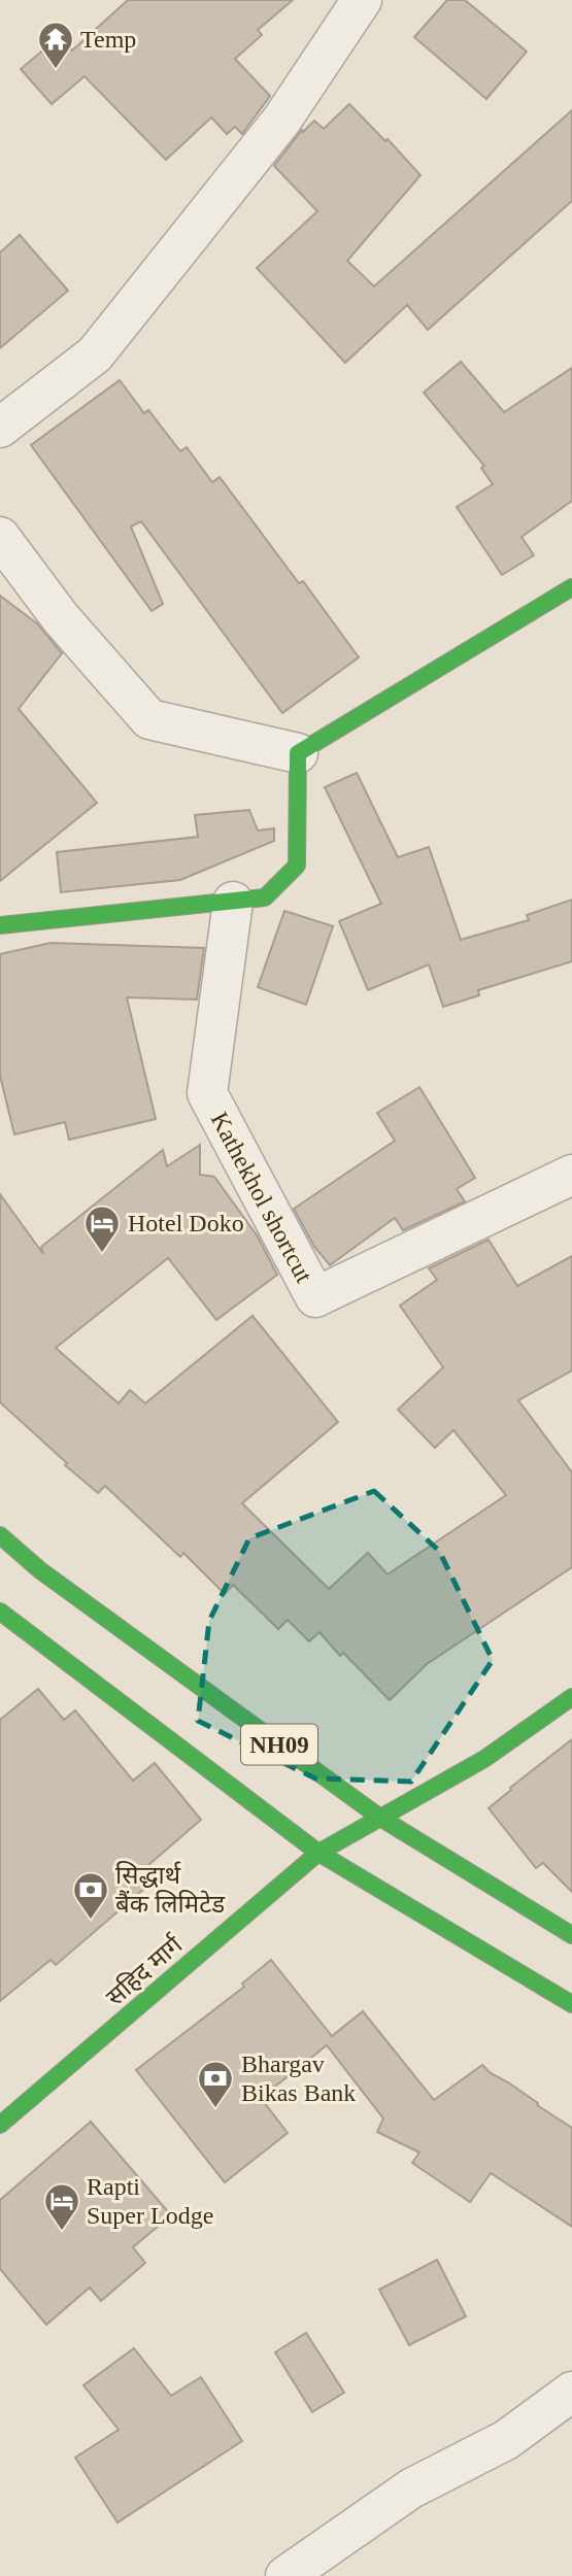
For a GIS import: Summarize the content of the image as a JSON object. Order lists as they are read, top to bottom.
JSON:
{
  "streets": {
    "street": ["Kathekhol shortcut", "NH09", "सहिद मार्ग"]
  },
  "crossings": [
    ["NH09", "सहिद मार्ग"]
  ],
  "places": {
    "temple": ["Temp"],
    "hotel": ["Hotel Doko", "Rapti Super Lodge"],
    "bank": ["सिद्धार्थ बैंक लिमिटेड", "Bhargav Bikas Bank"]
  }
}
